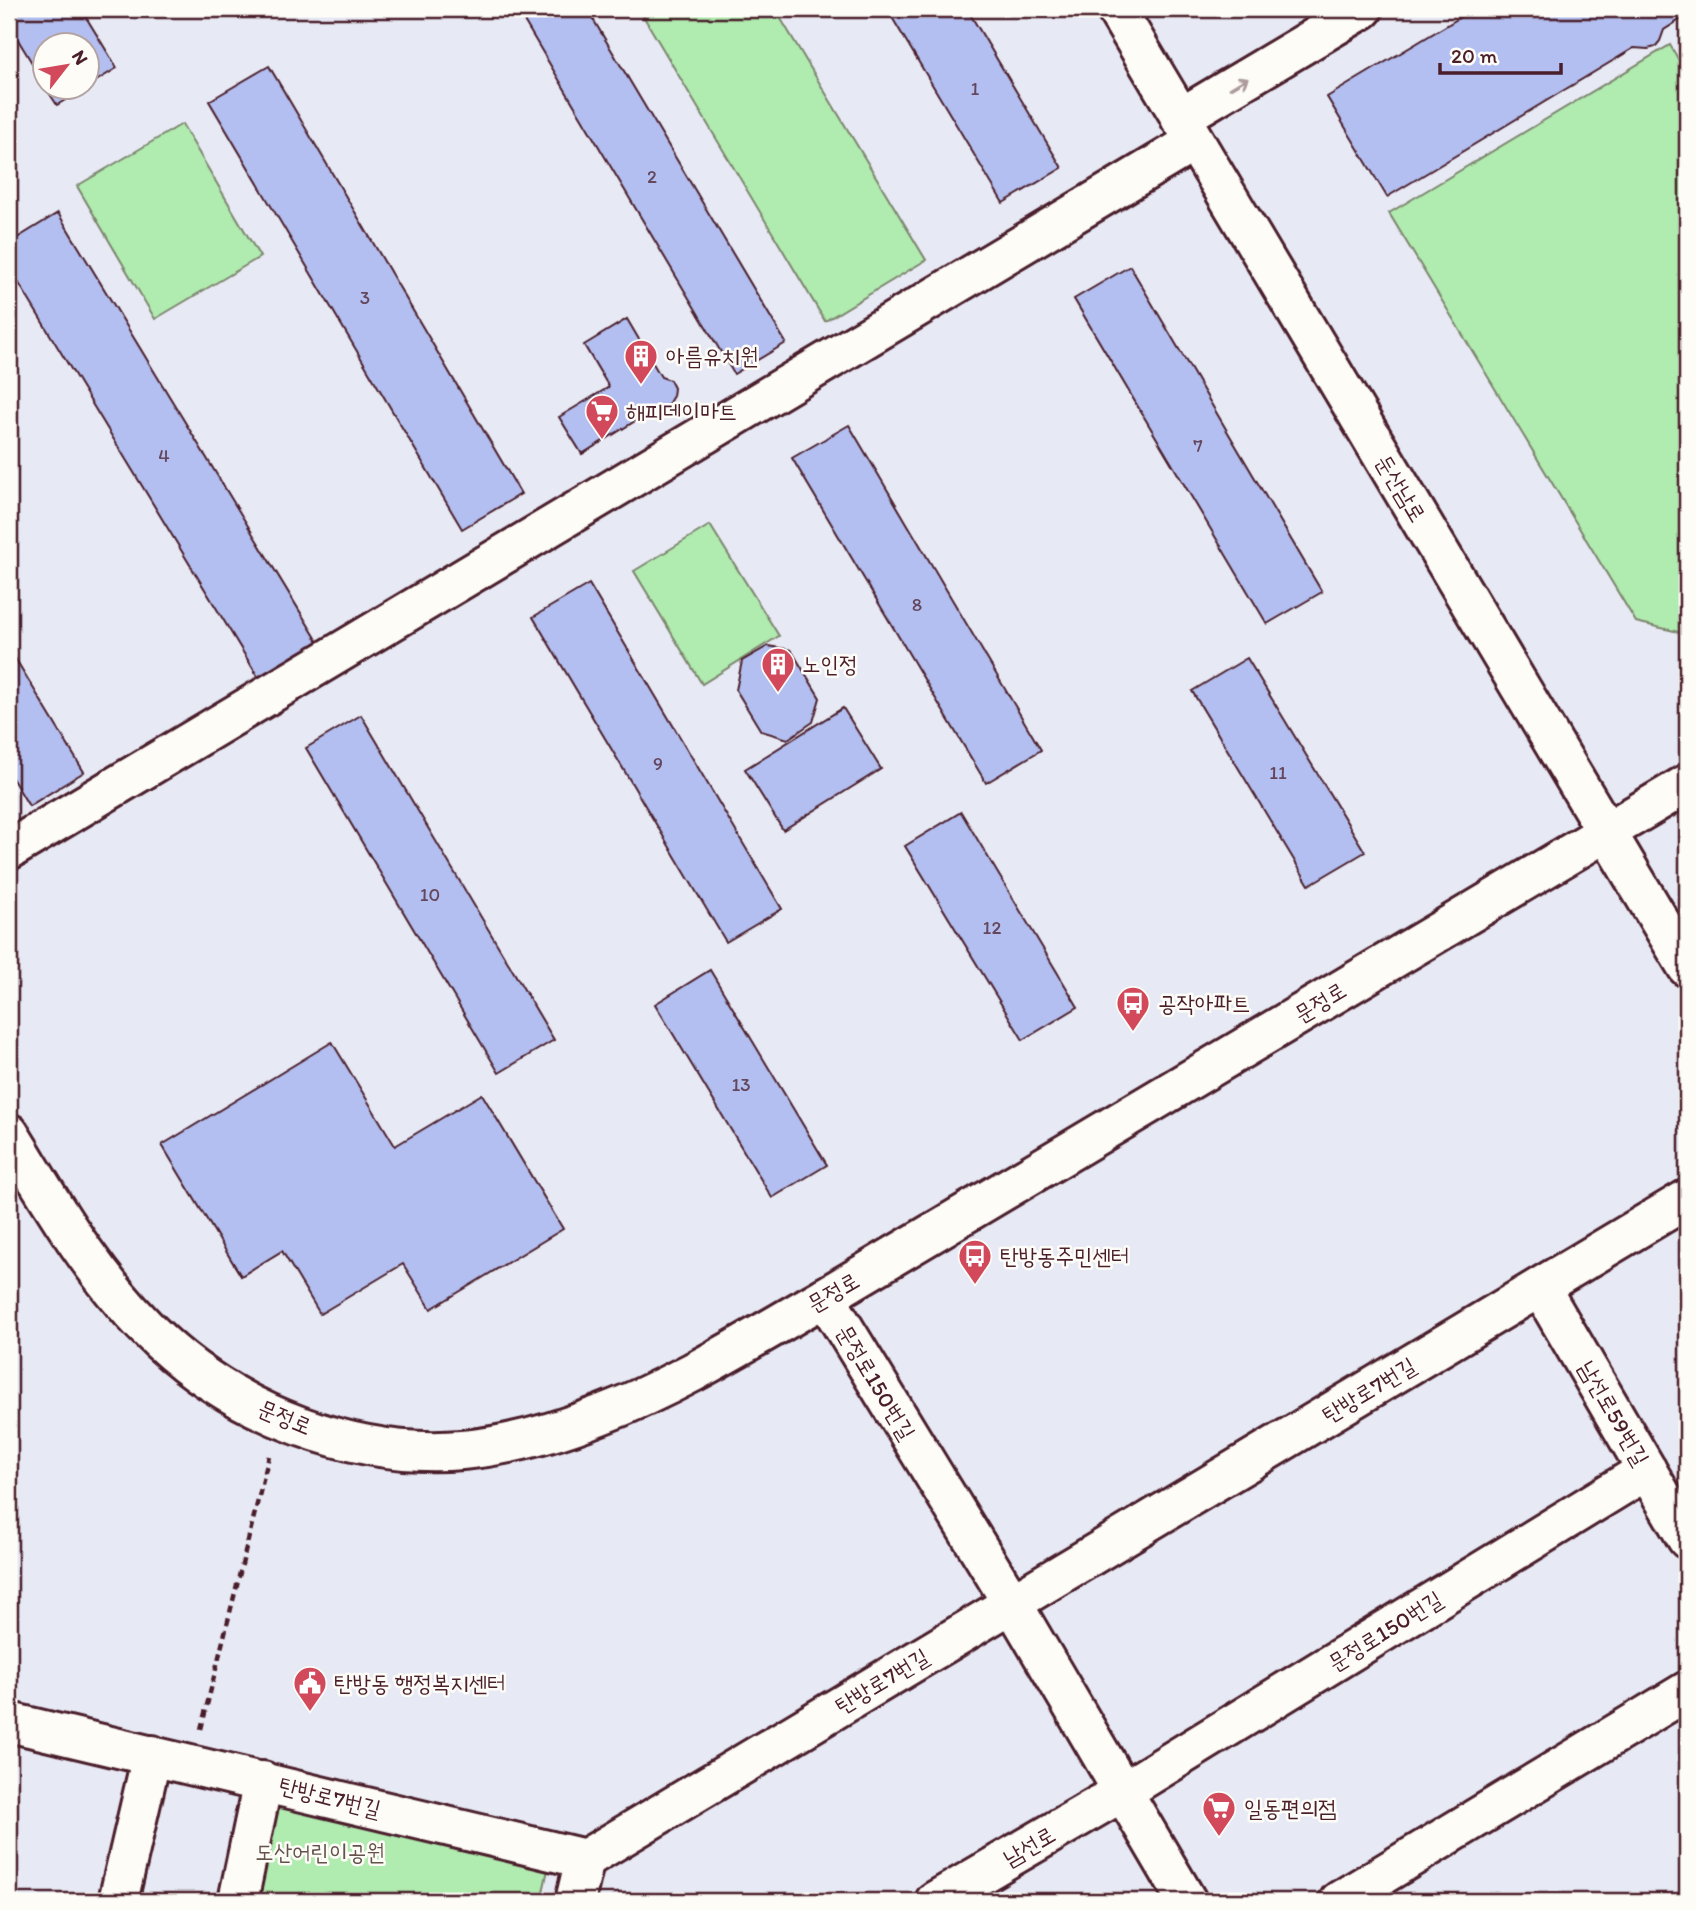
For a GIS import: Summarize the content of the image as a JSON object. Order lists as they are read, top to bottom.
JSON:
{
  "streets": {
    "street": [
      "둔산남로",
      "문정로",
      "문정로150번길",
      "탄방로7번길",
      "남선로59번길",
      "남선로"
    ]
  },
  "crossings": [
    ["둔산남로", "문정로"],
    ["문정로", "문정로150번길"],
    ["문정로150번길", "탄방로7번길"],
    ["문정로150번길", "남선로59번길"],
    ["문정로150번길", "남선로"],
    ["탄방로7번길", "남선로59번길"]
  ],
  "parks": ["도산어린이공원"],
  "places": {
    "building": ["아름유치원", "노인정"],
    "supermarket": ["해피데이마트", "일동편의점"],
    "bus stop": ["공작아파트", "탄방동주민센터"],
    "public building": ["탄방동 행정복지센터"]
  },
  "house_numbers": [
    "1",
    "2",
    "3",
    "7",
    "4",
    "8",
    "9",
    "11",
    "10",
    "12",
    "13"
  ],
  "scale_bar": "20 m",
  "north": "top right"
}
